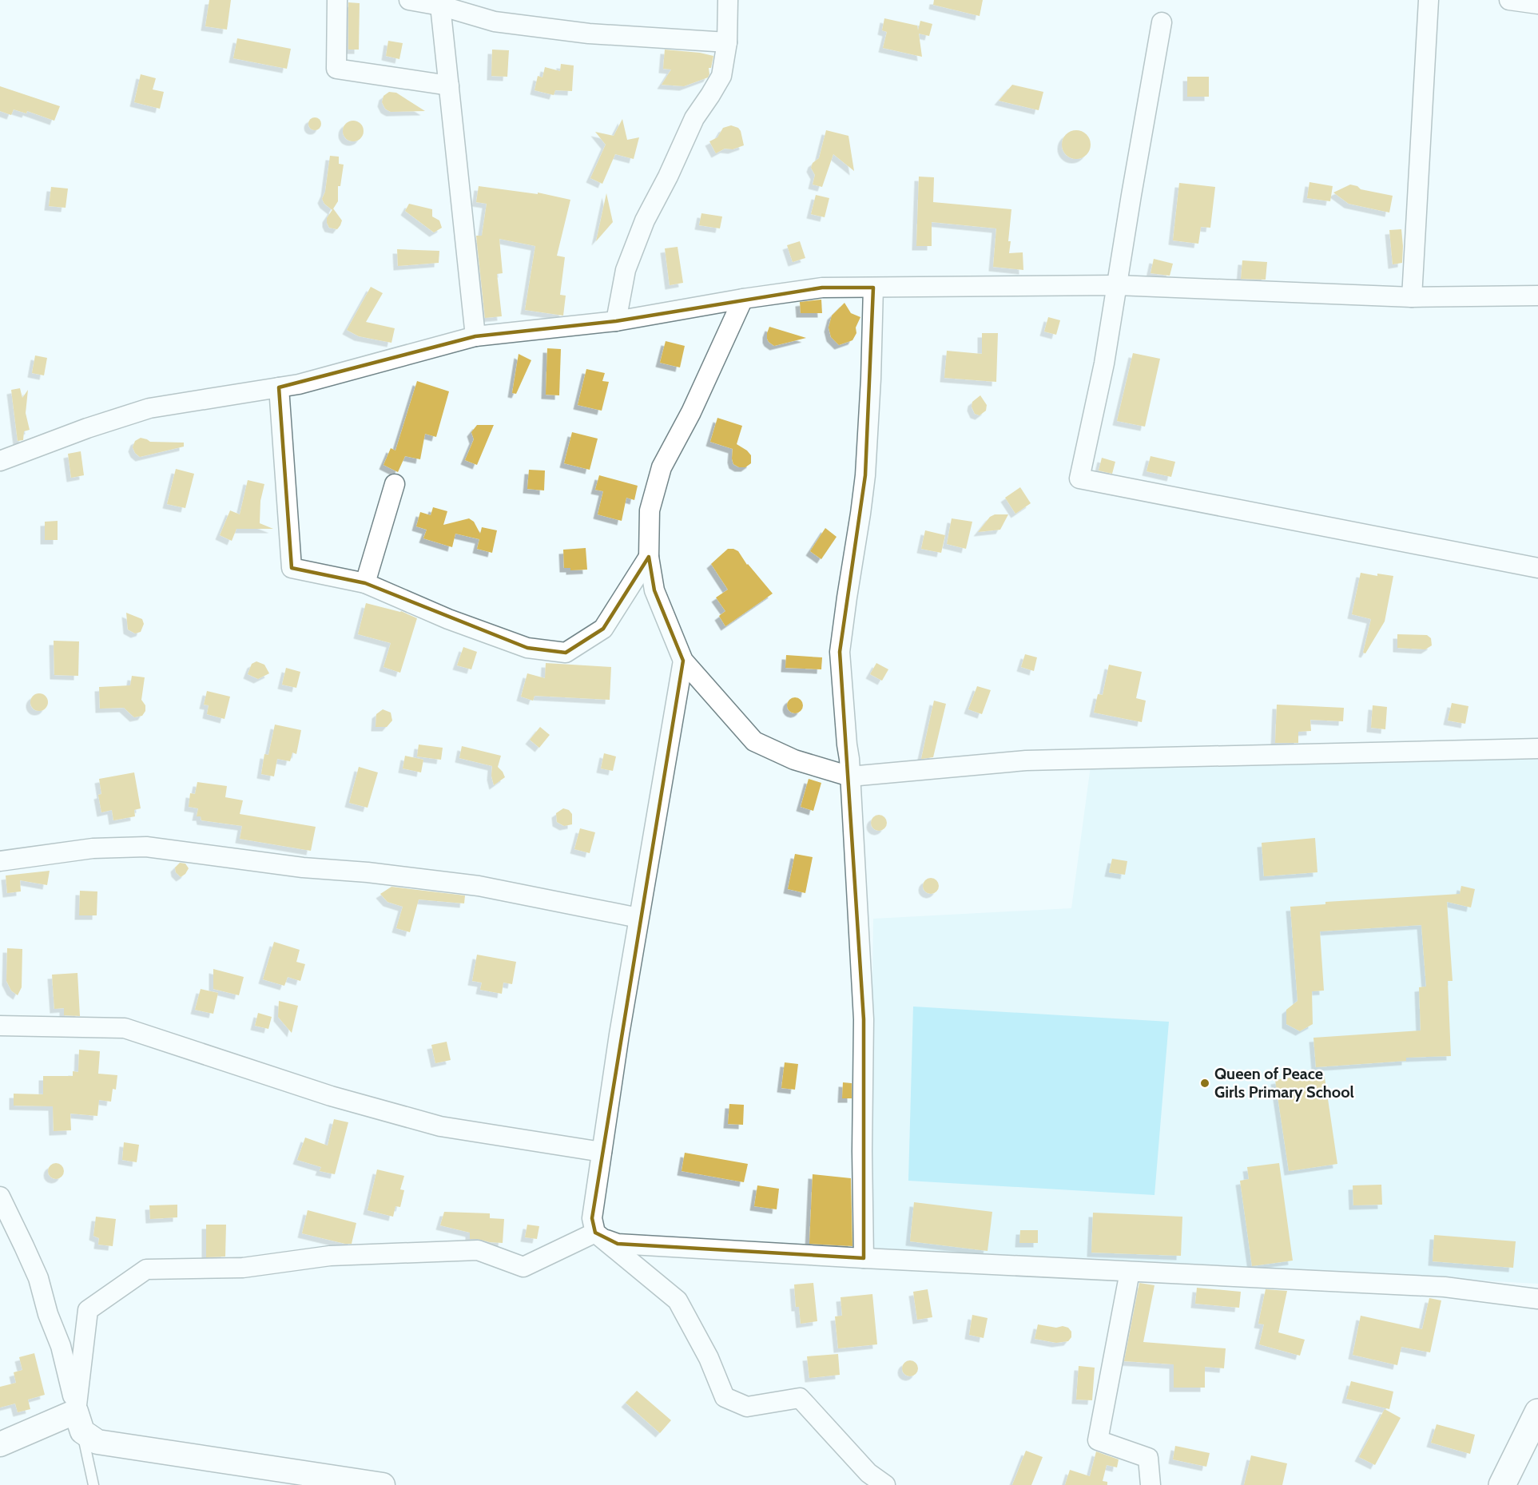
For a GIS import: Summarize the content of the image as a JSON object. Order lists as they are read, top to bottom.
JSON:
{
  "places": ["Queen of Peace Girls Primary School"]
}
